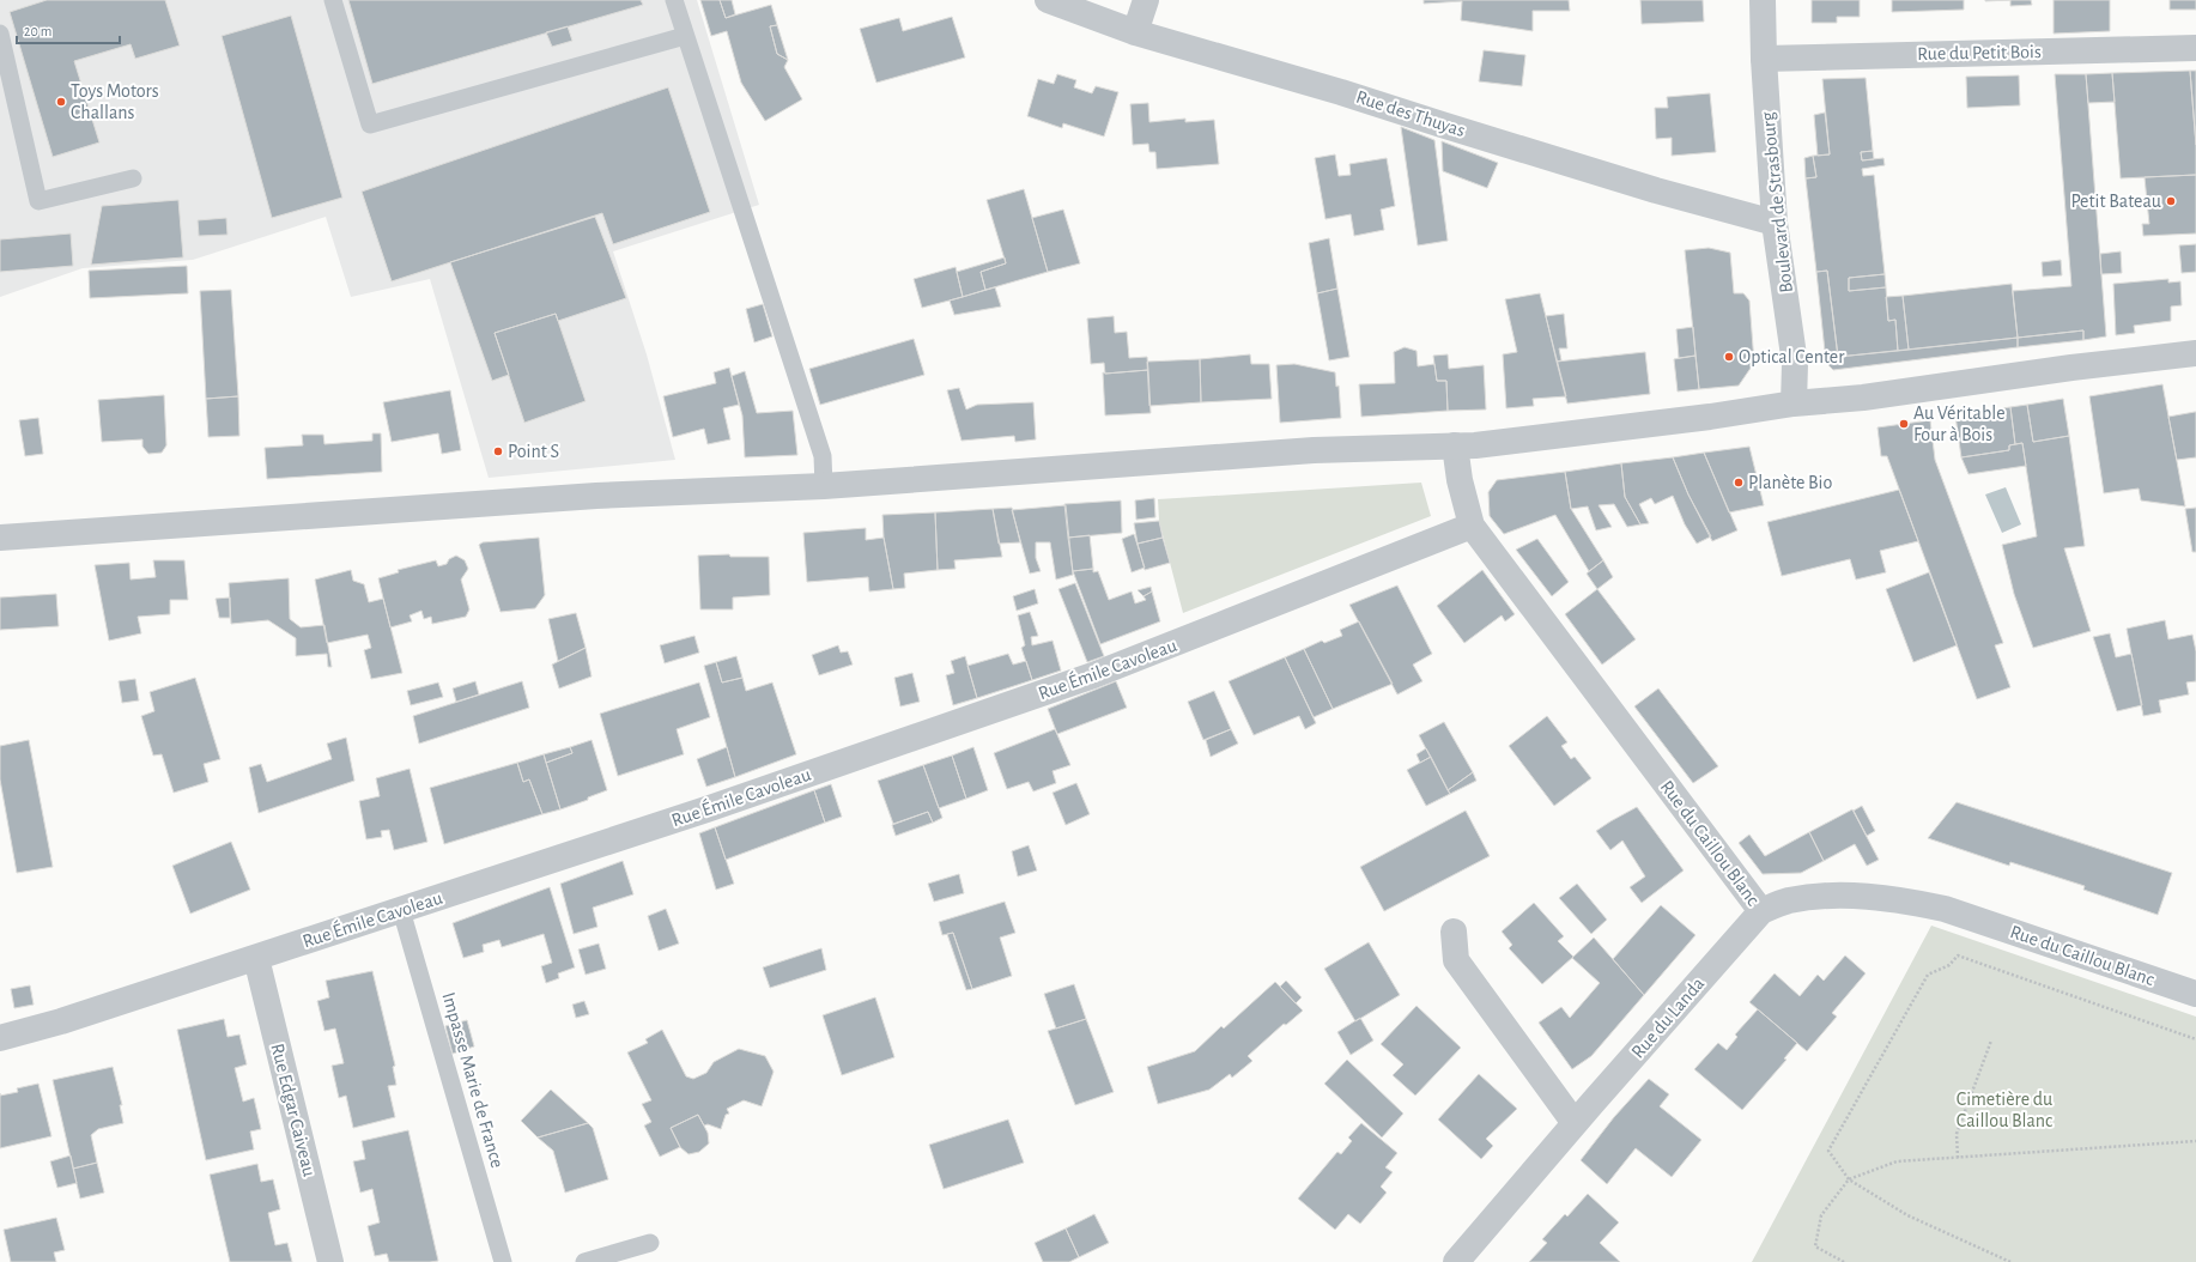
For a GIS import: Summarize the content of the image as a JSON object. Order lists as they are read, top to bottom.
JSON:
{
  "streets": {
    "street": [
      "Rue du Petit Bois",
      "Rue des Thuyas",
      "Boulevard de Strasbourg",
      "Rue Émile Cavoleau",
      "Rue du Caillou Blanc",
      "Rue du Landa",
      "Rue Edgar Caiveau"
    ],
    "lane": ["Impasse Marie de France"]
  },
  "crossings": [
    ["Rue du Petit Bois", "Boulevard de Strasbourg"],
    ["Rue des Thuyas", "Boulevard de Strasbourg"],
    ["Rue Émile Cavoleau", "Rue du Caillou Blanc"],
    ["Rue Émile Cavoleau", "Impasse Marie de France"],
    ["Rue Émile Cavoleau", "Rue Edgar Caiveau"],
    ["Rue du Caillou Blanc", "Rue du Landa"]
  ],
  "parks": ["Cimetière du Caillou Blanc"],
  "places": [
    "Toys Motors Challans",
    "Petit Bateau",
    "Optical Center",
    "Au Véritable Four à Bois",
    "Point S",
    "Planète Bio"
  ],
  "scale_bar": "20 m"
}
